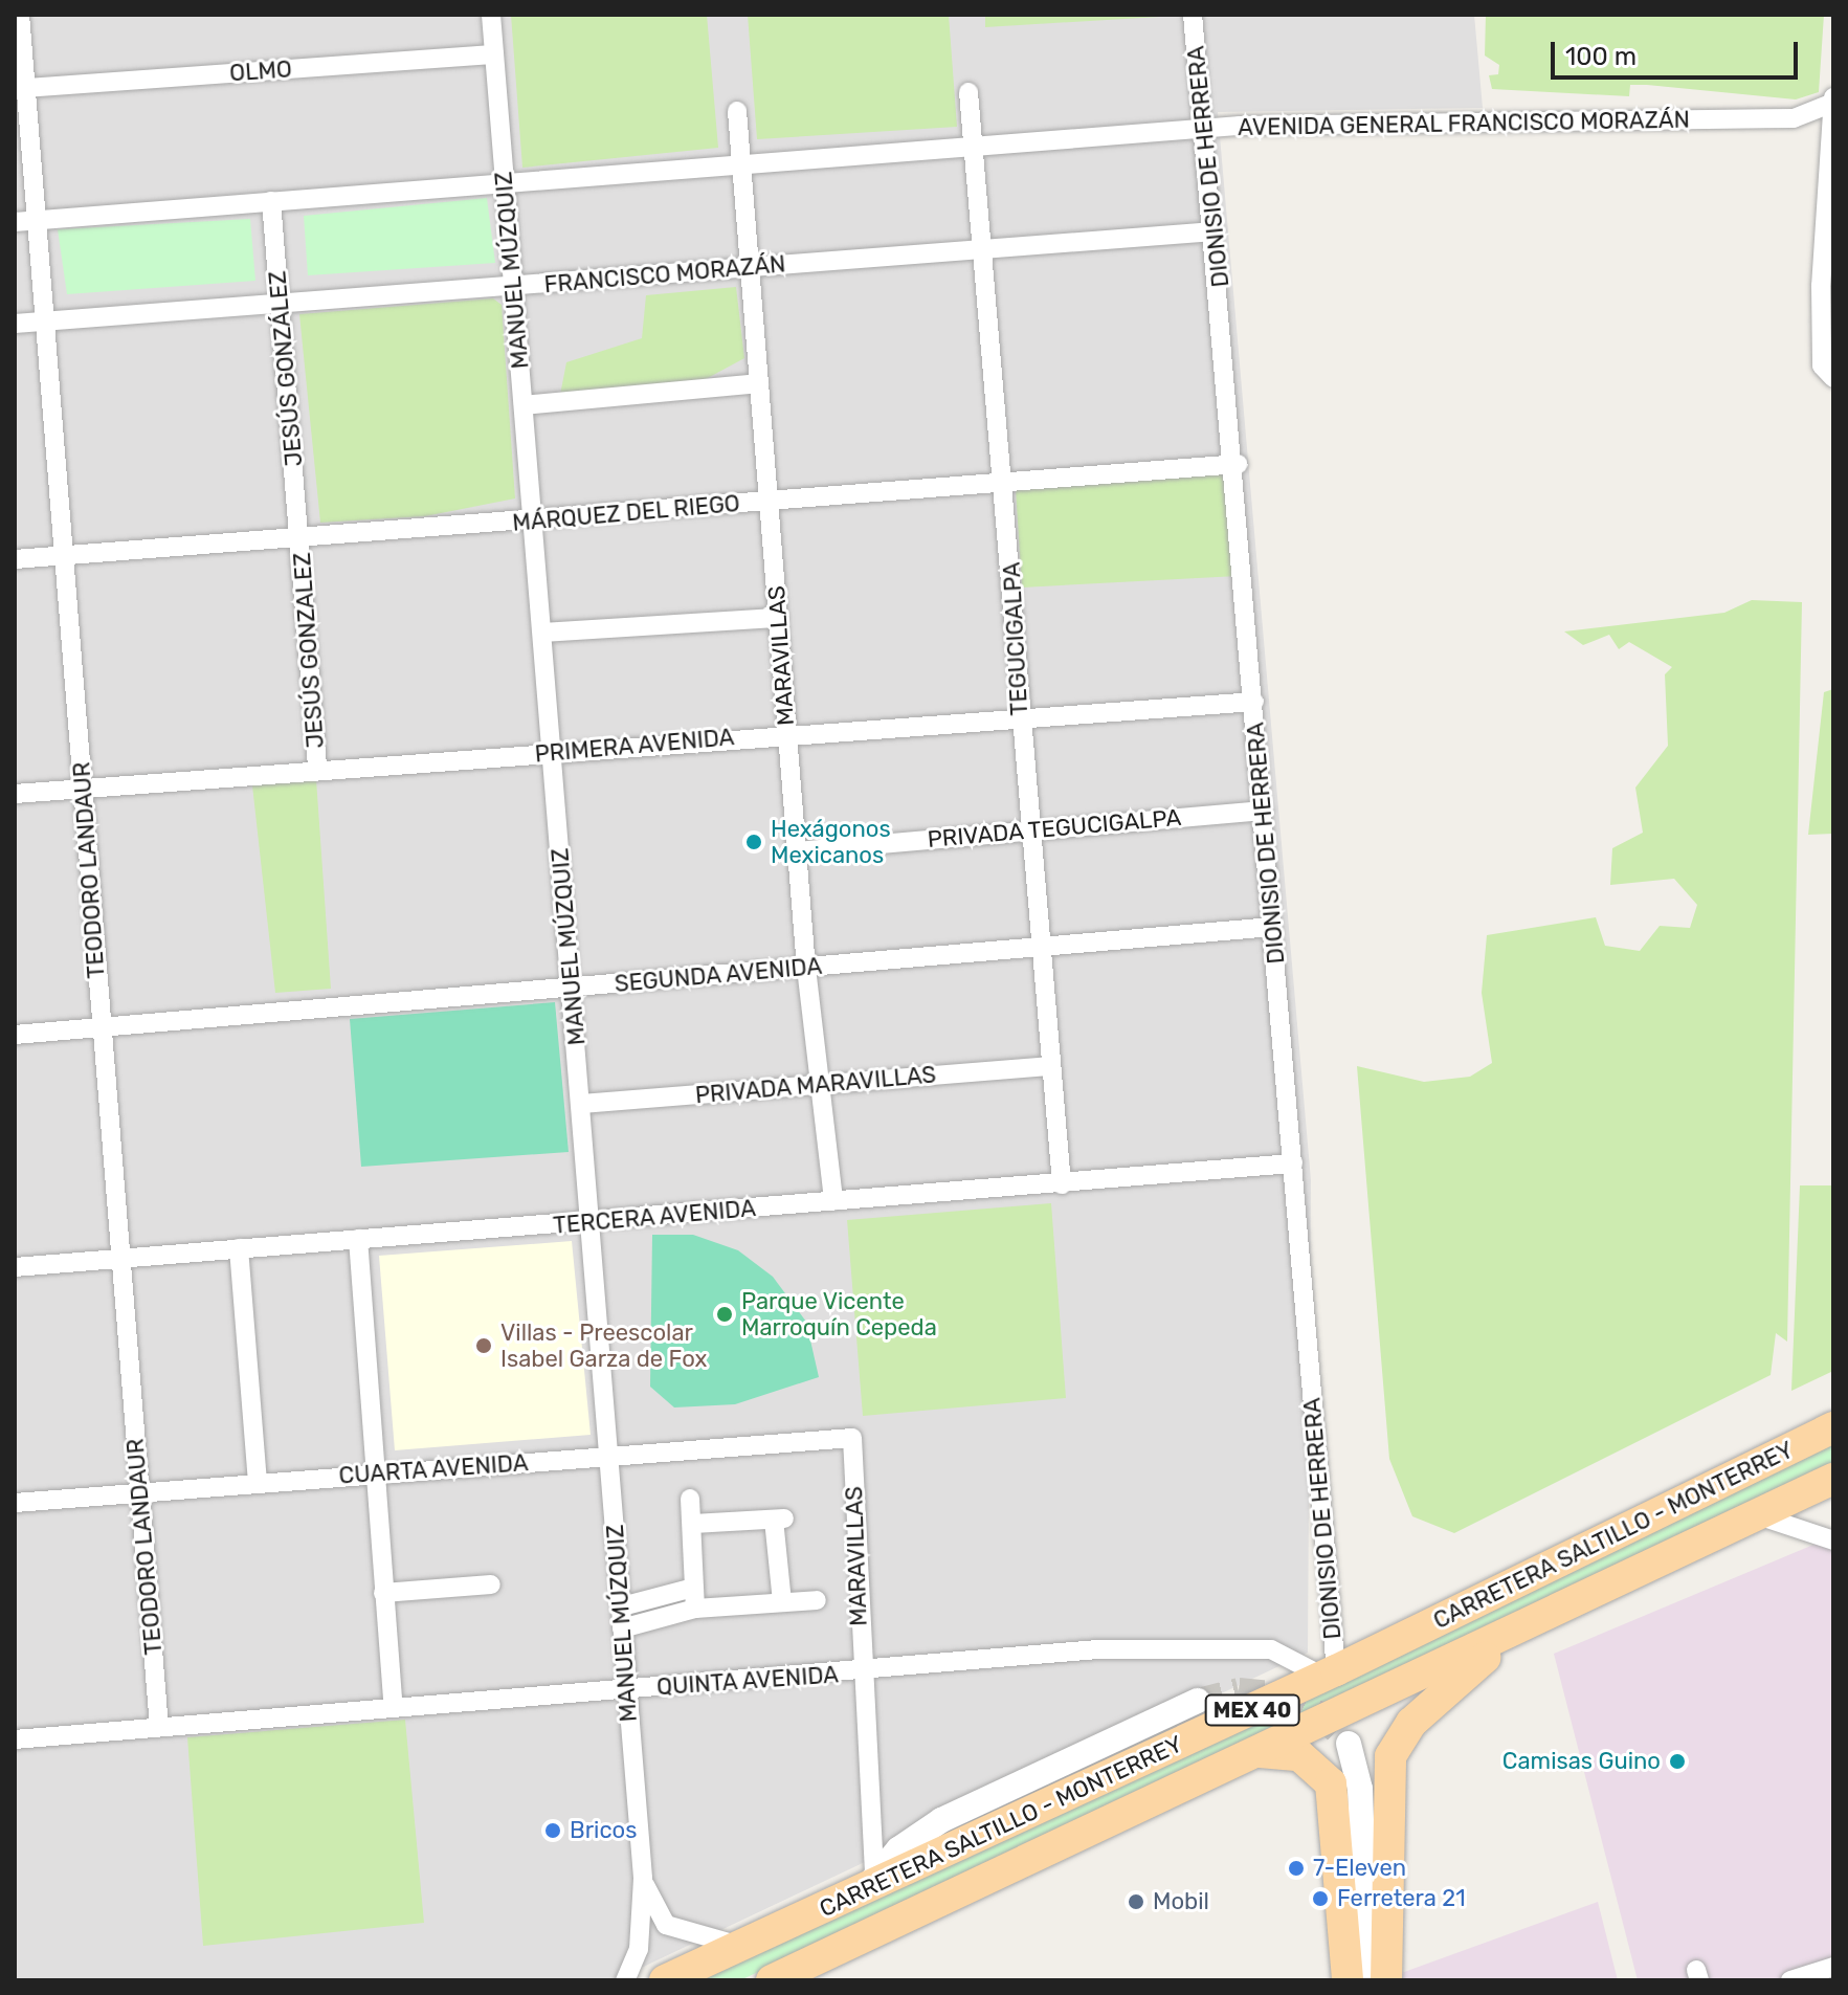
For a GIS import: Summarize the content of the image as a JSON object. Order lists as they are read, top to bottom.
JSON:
{
  "streets": {
    "main road": ["CARRETERA SALTILLO - MONTERREY", "MEX 40"],
    "street": [
      "OLMO",
      "AVENIDA GENERAL FRANCISCO MORAZÁN",
      "DIONISIO DE HERRERA",
      "MANUEL MÚZQUIZ",
      "FRANCISCO MORAZÁN",
      "JESÚS GONZÁLEZ",
      "MÁRQUEZ DEL RIEGO",
      "TEGUCIGALPA",
      "JESÚS GONZALEZ",
      "MARAVILLAS",
      "PRIMERA AVENIDA",
      "PRIVADA TEGUCIGALPA",
      "TEODORO LANDAUR",
      "SEGUNDA AVENIDA",
      "PRIVADA MARAVILLAS",
      "TERCERA AVENIDA",
      "CUARTA AVENIDA",
      "QUINTA AVENIDA"
    ]
  },
  "crossings": [
    ["OLMO", "MANUEL MÚZQUIZ"],
    ["OLMO", "TEODORO LANDAUR"],
    ["AVENIDA GENERAL FRANCISCO MORAZÁN", "DIONISIO DE HERRERA"],
    ["AVENIDA GENERAL FRANCISCO MORAZÁN", "TEGUCIGALPA"],
    ["AVENIDA GENERAL FRANCISCO MORAZÁN", "MARAVILLAS"],
    ["DIONISIO DE HERRERA", "FRANCISCO MORAZÁN"],
    ["DIONISIO DE HERRERA", "MÁRQUEZ DEL RIEGO"],
    ["DIONISIO DE HERRERA", "PRIMERA AVENIDA"],
    ["DIONISIO DE HERRERA", "PRIVADA TEGUCIGALPA"],
    ["DIONISIO DE HERRERA", "SEGUNDA AVENIDA"],
    ["DIONISIO DE HERRERA", "TERCERA AVENIDA"],
    ["DIONISIO DE HERRERA", "CARRETERA SALTILLO - MONTERREY"],
    ["DIONISIO DE HERRERA", "QUINTA AVENIDA"],
    ["MANUEL MÚZQUIZ", "FRANCISCO MORAZÁN"],
    ["MANUEL MÚZQUIZ", "MÁRQUEZ DEL RIEGO"],
    ["MANUEL MÚZQUIZ", "PRIMERA AVENIDA"],
    ["MANUEL MÚZQUIZ", "SEGUNDA AVENIDA"],
    ["MANUEL MÚZQUIZ", "PRIVADA MARAVILLAS"],
    ["MANUEL MÚZQUIZ", "TERCERA AVENIDA"],
    ["MANUEL MÚZQUIZ", "CUARTA AVENIDA"],
    ["MANUEL MÚZQUIZ", "CARRETERA SALTILLO - MONTERREY"],
    ["MANUEL MÚZQUIZ", "QUINTA AVENIDA"],
    ["FRANCISCO MORAZÁN", "JESÚS GONZÁLEZ"],
    ["FRANCISCO MORAZÁN", "TEGUCIGALPA"],
    ["FRANCISCO MORAZÁN", "MARAVILLAS"],
    ["FRANCISCO MORAZÁN", "TEODORO LANDAUR"],
    ["JESÚS GONZÁLEZ", "MÁRQUEZ DEL RIEGO"],
    ["JESÚS GONZÁLEZ", "JESÚS GONZALEZ"],
    ["MÁRQUEZ DEL RIEGO", "TEGUCIGALPA"],
    ["MÁRQUEZ DEL RIEGO", "JESÚS GONZALEZ"],
    ["MÁRQUEZ DEL RIEGO", "MARAVILLAS"],
    ["MÁRQUEZ DEL RIEGO", "TEODORO LANDAUR"],
    ["TEGUCIGALPA", "PRIMERA AVENIDA"],
    ["TEGUCIGALPA", "PRIVADA TEGUCIGALPA"],
    ["TEGUCIGALPA", "SEGUNDA AVENIDA"],
    ["TEGUCIGALPA", "PRIVADA MARAVILLAS"],
    ["TEGUCIGALPA", "TERCERA AVENIDA"],
    ["JESÚS GONZALEZ", "PRIMERA AVENIDA"],
    ["MARAVILLAS", "PRIMERA AVENIDA"],
    ["MARAVILLAS", "PRIVADA TEGUCIGALPA"],
    ["MARAVILLAS", "SEGUNDA AVENIDA"],
    ["MARAVILLAS", "PRIVADA MARAVILLAS"],
    ["MARAVILLAS", "TERCERA AVENIDA"],
    ["MARAVILLAS", "CUARTA AVENIDA"],
    ["MARAVILLAS", "CARRETERA SALTILLO - MONTERREY"],
    ["MARAVILLAS", "QUINTA AVENIDA"],
    ["PRIMERA AVENIDA", "TEODORO LANDAUR"],
    ["TEODORO LANDAUR", "SEGUNDA AVENIDA"],
    ["TEODORO LANDAUR", "TERCERA AVENIDA"],
    ["TEODORO LANDAUR", "CUARTA AVENIDA"],
    ["TEODORO LANDAUR", "QUINTA AVENIDA"],
    ["CARRETERA SALTILLO - MONTERREY", "QUINTA AVENIDA"]
  ],
  "places": [
    "Hexágonos Mexicanos",
    "Parque Vicente Marroquín Cepeda",
    "Villas - Preescolar Isabel Garza de Fox",
    "Camisas Guino",
    "Bricos",
    "7-Eleven",
    "Ferretera 21",
    "Mobil"
  ],
  "scale_bar": "100 m"
}
